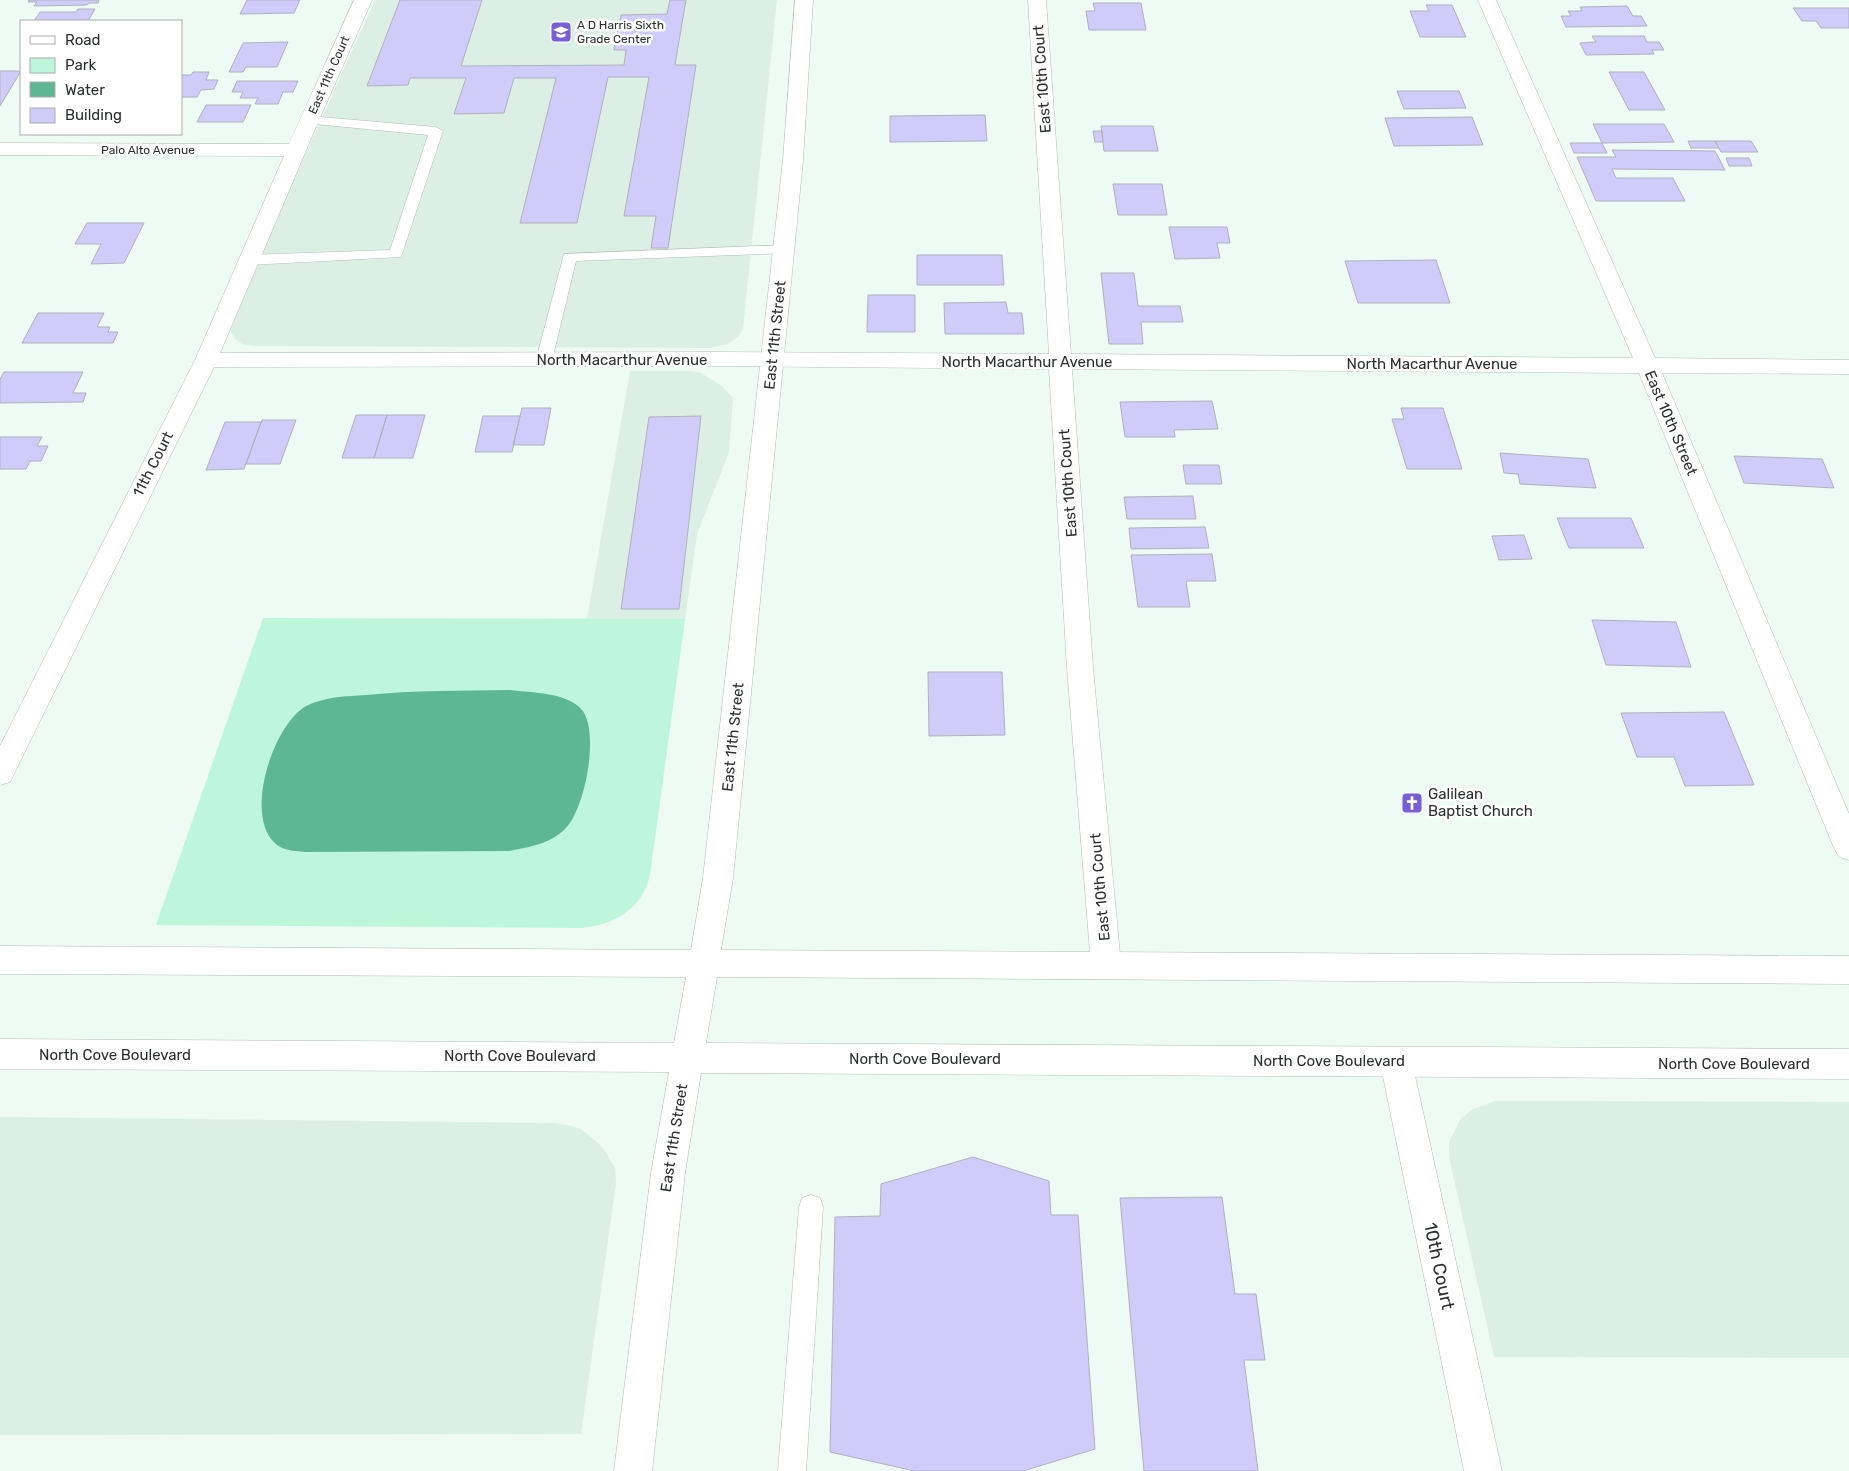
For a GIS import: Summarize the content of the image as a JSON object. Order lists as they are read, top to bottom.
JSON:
{
  "streets": {
    "street": [
      "East 11th Court",
      "East 10th Court",
      "Palo Alto Avenue",
      "East 11th Street",
      "North Macarthur Avenue",
      "East 10th Street",
      "11th Court",
      "North Cove Boulevard",
      "10th Court"
    ]
  },
  "crossings": [
    ["East 11th Court", "Palo Alto Avenue"],
    ["East 11th Court", "11th Court"],
    ["East 10th Court", "North Macarthur Avenue"],
    ["Palo Alto Avenue", "11th Court"],
    ["East 11th Street", "North Macarthur Avenue"],
    ["East 11th Street", "North Cove Boulevard"],
    ["North Macarthur Avenue", "East 10th Street"],
    ["North Macarthur Avenue", "11th Court"],
    ["North Cove Boulevard", "10th Court"]
  ],
  "places": {
    "school or university": ["A D Harris Sixth Grade Center"],
    "church": ["Galilean Baptist Church"]
  },
  "legend": [
    "Road",
    "Park",
    "Water",
    "Building"
  ]
}
